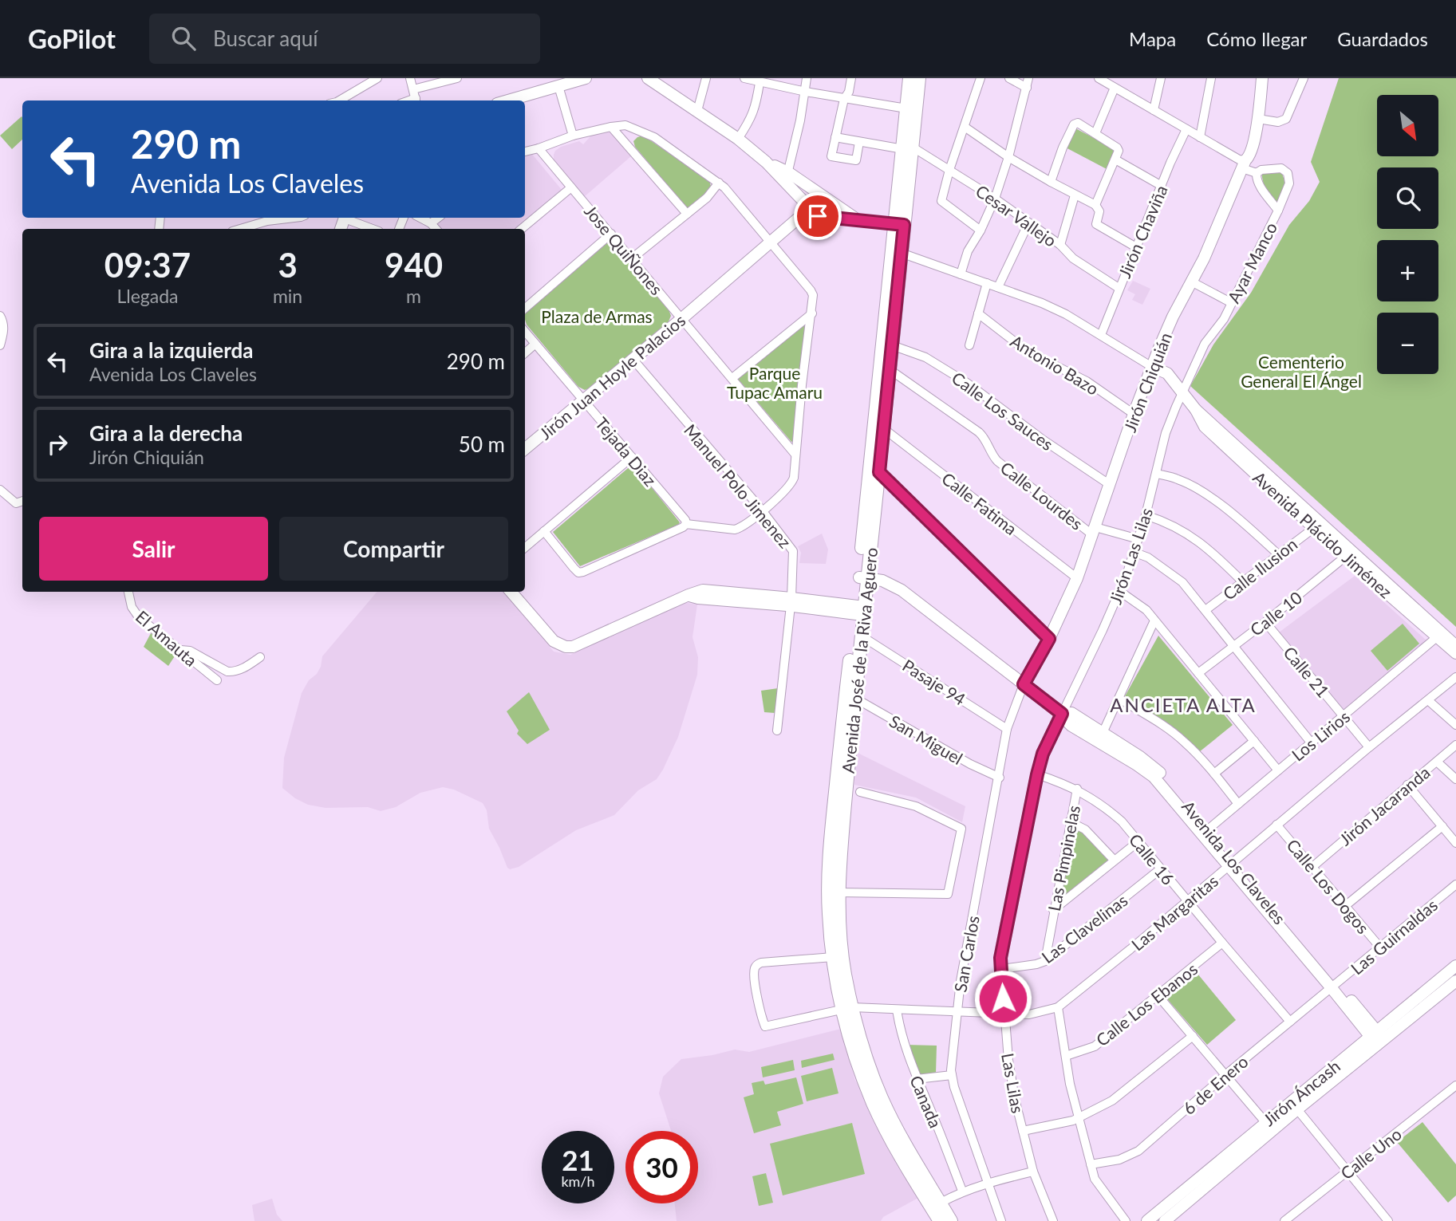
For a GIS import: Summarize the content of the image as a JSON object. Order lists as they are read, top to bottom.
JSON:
{
  "streets": {
    "main road": ["Avenida José de la Riva Aguero"],
    "street": [
      "Cesar Vallejo",
      "Jirón Chaviña",
      "Jose QuiÑones",
      "Ayar Manco",
      "Antonio Bazo",
      "Jirón Juan Hoyle Palacios",
      "Jirón Chiquián",
      "Calle Los Sauces",
      "Tejada Diaz",
      "Manuel Polo Jimenez",
      "Calle Lourdes",
      "Calle Fatima",
      "Avenida Plácido Jiménez",
      "Jirón Las Lilas",
      "Calle Ilusion",
      "Calle 10",
      "El Amauta",
      "Calle 21",
      "Pasaje 94",
      "Los Lirios",
      "San Miguel",
      "Jirón Jacaranda",
      "Las Pimpinelas",
      "Calle 16",
      "Avenida Los Claveles",
      "Calle Los Dogos",
      "Las Margaritas",
      "Las Clavelinas",
      "Las Guirnaldas",
      "San Carlos",
      "Calle Los Ebanos",
      "Las Lilas",
      "6 de Enero",
      "Jirón Áncash",
      "Canada",
      "Calle Uno"
    ]
  },
  "crossings": [
    ["Cesar Vallejo", "Jirón Chaviña"],
    ["Cesar Vallejo", "Avenida José de la Riva Aguero"],
    ["Jirón Chaviña", "Ayar Manco"],
    ["Jose QuiÑones", "Jirón Juan Hoyle Palacios"],
    ["Ayar Manco", "Jirón Chiquián"],
    ["Ayar Manco", "Avenida Plácido Jiménez"],
    ["Ayar Manco", "Jirón Las Lilas"],
    ["Antonio Bazo", "Jirón Chiquián"],
    ["Jirón Juan Hoyle Palacios", "Tejada Diaz"],
    ["Jirón Juan Hoyle Palacios", "Manuel Polo Jimenez"],
    ["Jirón Juan Hoyle Palacios", "Avenida José de la Riva Aguero"],
    ["Jirón Chiquián", "Calle Los Sauces"],
    ["Jirón Chiquián", "Calle Lourdes"],
    ["Jirón Chiquián", "Calle Fatima"],
    ["Jirón Chiquián", "Avenida Plácido Jiménez"],
    ["Jirón Chiquián", "Avenida Los Claveles"],
    ["Jirón Chiquián", "San Carlos"],
    ["Calle Los Sauces", "Avenida José de la Riva Aguero"],
    ["Calle Lourdes", "Jirón Las Lilas"],
    ["Calle Lourdes", "Avenida José de la Riva Aguero"],
    ["Calle Fatima", "Avenida José de la Riva Aguero"],
    ["Avenida Plácido Jiménez", "Jirón Las Lilas"],
    ["Avenida Plácido Jiménez", "Calle Ilusion"],
    ["Avenida Plácido Jiménez", "Calle 10"],
    ["Avenida Plácido Jiménez", "Los Lirios"],
    ["Jirón Las Lilas", "Avenida Los Claveles"],
    ["Jirón Las Lilas", "Las Lilas"],
    ["Calle 10", "Calle 21"],
    ["Avenida José de la Riva Aguero", "Pasaje 94"],
    ["Avenida José de la Riva Aguero", "San Miguel"],
    ["Avenida José de la Riva Aguero", "Avenida Los Claveles"],
    ["Avenida José de la Riva Aguero", "Las Margaritas"],
    ["Calle 21", "Los Lirios"],
    ["Calle 21", "Las Margaritas"],
    ["Pasaje 94", "San Carlos"],
    ["Los Lirios", "Avenida Los Claveles"],
    ["San Miguel", "San Carlos"],
    ["Jirón Jacaranda", "Calle Los Dogos"],
    ["Las Pimpinelas", "Calle 16"],
    ["Las Pimpinelas", "Las Clavelinas"],
    ["Calle 16", "Las Margaritas"],
    ["Calle 16", "Las Clavelinas"],
    ["Calle 16", "Calle Los Ebanos"],
    ["Calle 16", "Las Lilas"],
    ["Calle 16", "6 de Enero"],
    ["Avenida Los Claveles", "Las Margaritas"],
    ["Avenida Los Claveles", "Las Guirnaldas"],
    ["Avenida Los Claveles", "San Carlos"],
    ["Avenida Los Claveles", "Las Lilas"],
    ["Avenida Los Claveles", "6 de Enero"],
    ["Avenida Los Claveles", "Jirón Áncash"],
    ["Calle Los Dogos", "Las Margaritas"],
    ["Calle Los Dogos", "Las Guirnaldas"],
    ["Las Margaritas", "San Carlos"],
    ["Las Margaritas", "Las Lilas"],
    ["Las Margaritas", "Canada"],
    ["Las Clavelinas", "Las Lilas"],
    ["Las Guirnaldas", "6 de Enero"]
  ],
  "districts": ["ANCIETA ALTA"],
  "parks": ["Plaza de Armas", "Cementerio General El Ángel", "Parque Tupac Amaru"],
  "north": "bottom right",
  "page": {
    "header": "GoPilot",
    "search": "Buscar aquí",
    "nav": ["Mapa", "Cómo llegar", "Guardados"],
    "map_buttons": ["+", "−"],
    "turn": ["290 m", "Avenida Los Claveles"],
    "eta": [
      "09:37",
      "Llegada",
      "3",
      "min",
      "940",
      "m"
    ],
    "list": [
      {
        "name": "Gira a la izquierda",
        "note": "Avenida Los Claveles",
        "value": "290 m"
      },
      {
        "name": "Gira a la derecha",
        "note": "Jirón Chiquián",
        "value": "50 m"
      }
    ],
    "buttons": ["Salir", "Compartir"],
    "speed": "21 km/h",
    "limit": "30"
  }
}
